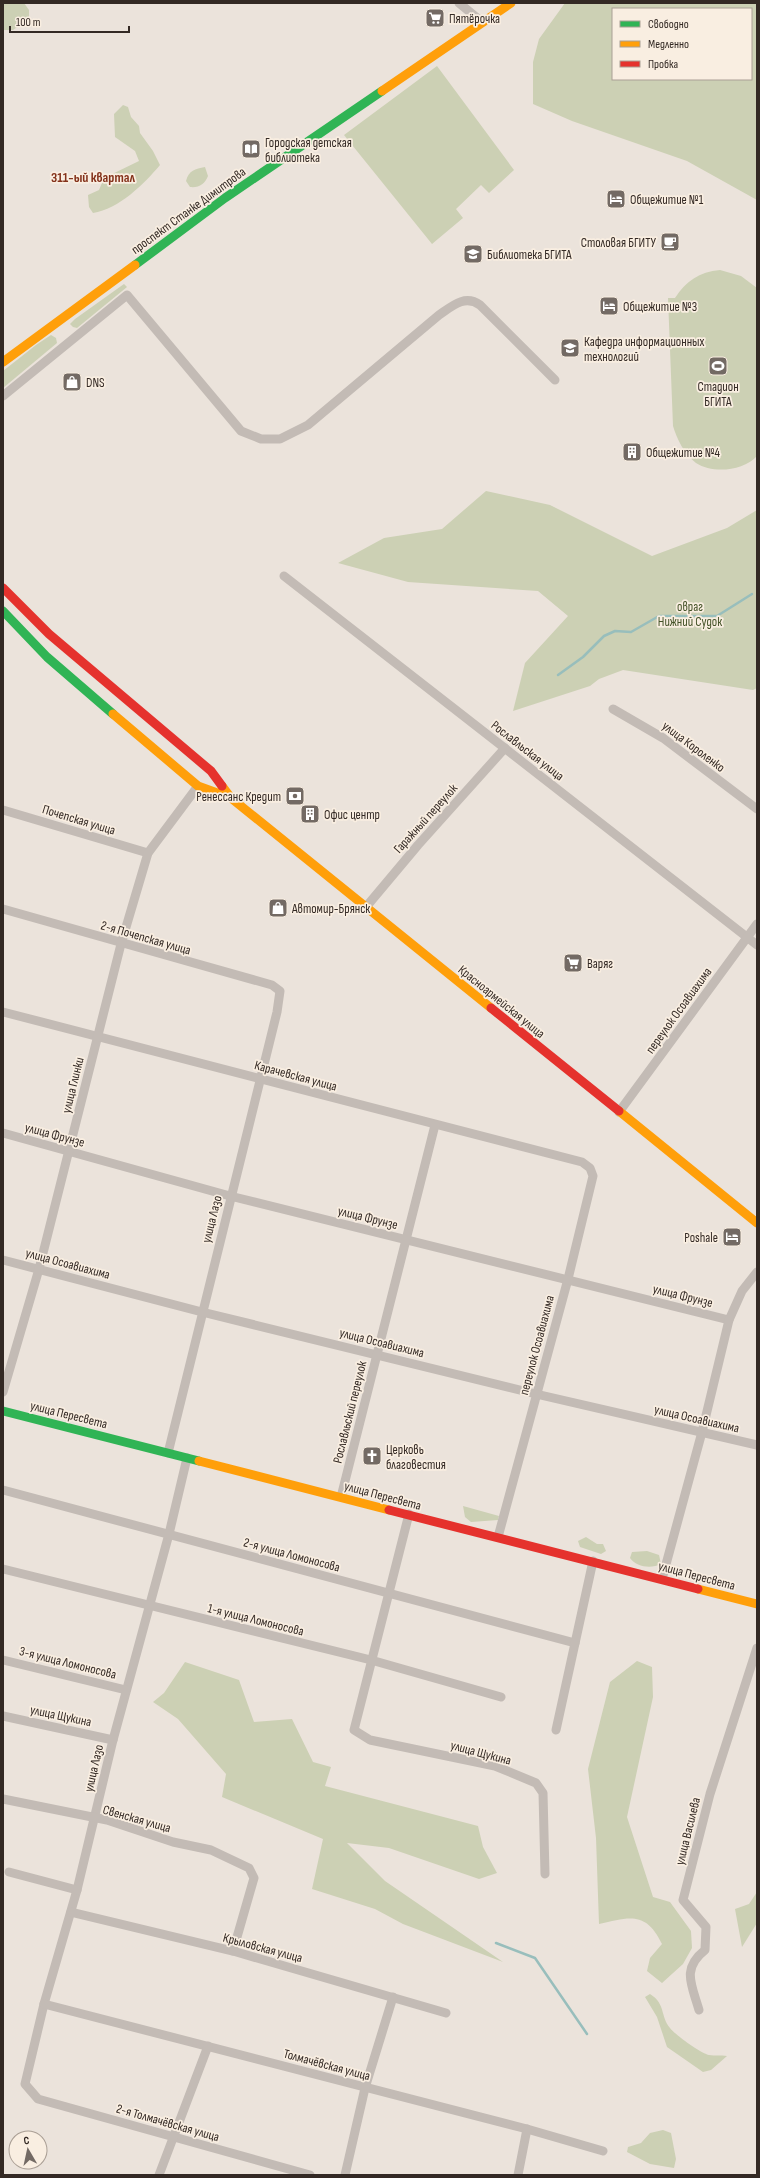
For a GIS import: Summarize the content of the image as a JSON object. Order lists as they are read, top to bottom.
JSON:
{
  "streets": {
    "main road": ["проспект Станке Димитрова", "Красноармейская улица", "улица Пересвета"],
    "street": [
      "улица Короленко",
      "Рославльская улица",
      "Гаражный переулок",
      "Почепская улица",
      "2-я Почепская улица",
      "переулок Осоавиахима",
      "Карачевская улица",
      "улица Глинки",
      "улица Фрунзе",
      "улица Лазо",
      "улица Осоавиахима",
      "Рославльский переулок",
      "2-я улица Ломоносова",
      "1-я улица Ломоносова",
      "3-я улица Ломоносова",
      "улица Щукина",
      "Свенская улица",
      "улица Василева",
      "Крыловская улица",
      "Толмачёвская улица",
      "2-я Толмачёвская улица"
    ]
  },
  "crossings": [
    ["Рославльская улица", "Гаражный переулок"],
    ["Рославльская улица", "переулок Осоавиахима"],
    ["Гаражный переулок", "Красноармейская улица"],
    ["Почепская улица", "улица Глинки"],
    ["2-я Почепская улица", "улица Глинки"],
    ["2-я Почепская улица", "улица Лазо"],
    ["Красноармейская улица", "переулок Осоавиахима"],
    ["переулок Осоавиахима", "Карачевская улица"],
    ["переулок Осоавиахима", "улица Фрунзе"],
    ["переулок Осоавиахима", "улица Осоавиахима"],
    ["переулок Осоавиахима", "улица Пересвета"],
    ["Карачевская улица", "улица Глинки"],
    ["Карачевская улица", "улица Лазо"],
    ["Карачевская улица", "Рославльский переулок"],
    ["улица Глинки", "улица Фрунзе"],
    ["улица Глинки", "улица Осоавиахима"],
    ["улица Фрунзе", "улица Лазо"],
    ["улица Фрунзе", "Рославльский переулок"],
    ["улица Лазо", "улица Осоавиахима"],
    ["улица Лазо", "улица Пересвета"],
    ["улица Лазо", "2-я улица Ломоносова"],
    ["улица Лазо", "1-я улица Ломоносова"],
    ["улица Лазо", "3-я улица Ломоносова"],
    ["улица Лазо", "улица Щукина"],
    ["улица Лазо", "Свенская улица"],
    ["улица Лазо", "Крыловская улица"],
    ["улица Лазо", "Толмачёвская улица"],
    ["улица Лазо", "2-я Толмачёвская улица"],
    ["улица Осоавиахима", "Рославльский переулок"],
    ["Рославльский переулок", "улица Пересвета"],
    ["1-я улица Ломоносова", "улица Щукина"],
    ["Свенская улица", "Крыловская улица"]
  ],
  "districts": ["311-ый квартал"],
  "parks": ["овраг Нижний Судок"],
  "places": {
    "supermarket": ["Пятёрочка", "Варяг"],
    "library": ["Городская детская библиотека"],
    "hotel": ["Общежитие №1", "Общежитие №3", "Poshale"],
    "cafe": ["Столовая БГИТУ"],
    "school or university": ["Библиотека БГИТА", "Кафедра информационных технологий"],
    "sports": ["Стадион БГИТА"],
    "shop": ["DNS", "Автомир-Брянск"],
    "building": ["Общежитие №4", "Офис центр"],
    "bank": ["Ренессанс Кредит"],
    "church": ["Церковь благовестия"]
  },
  "legend": ["Свободно", "Медленно", "Пробка"],
  "scale_bar": "100 m",
  "north": "top"
}
